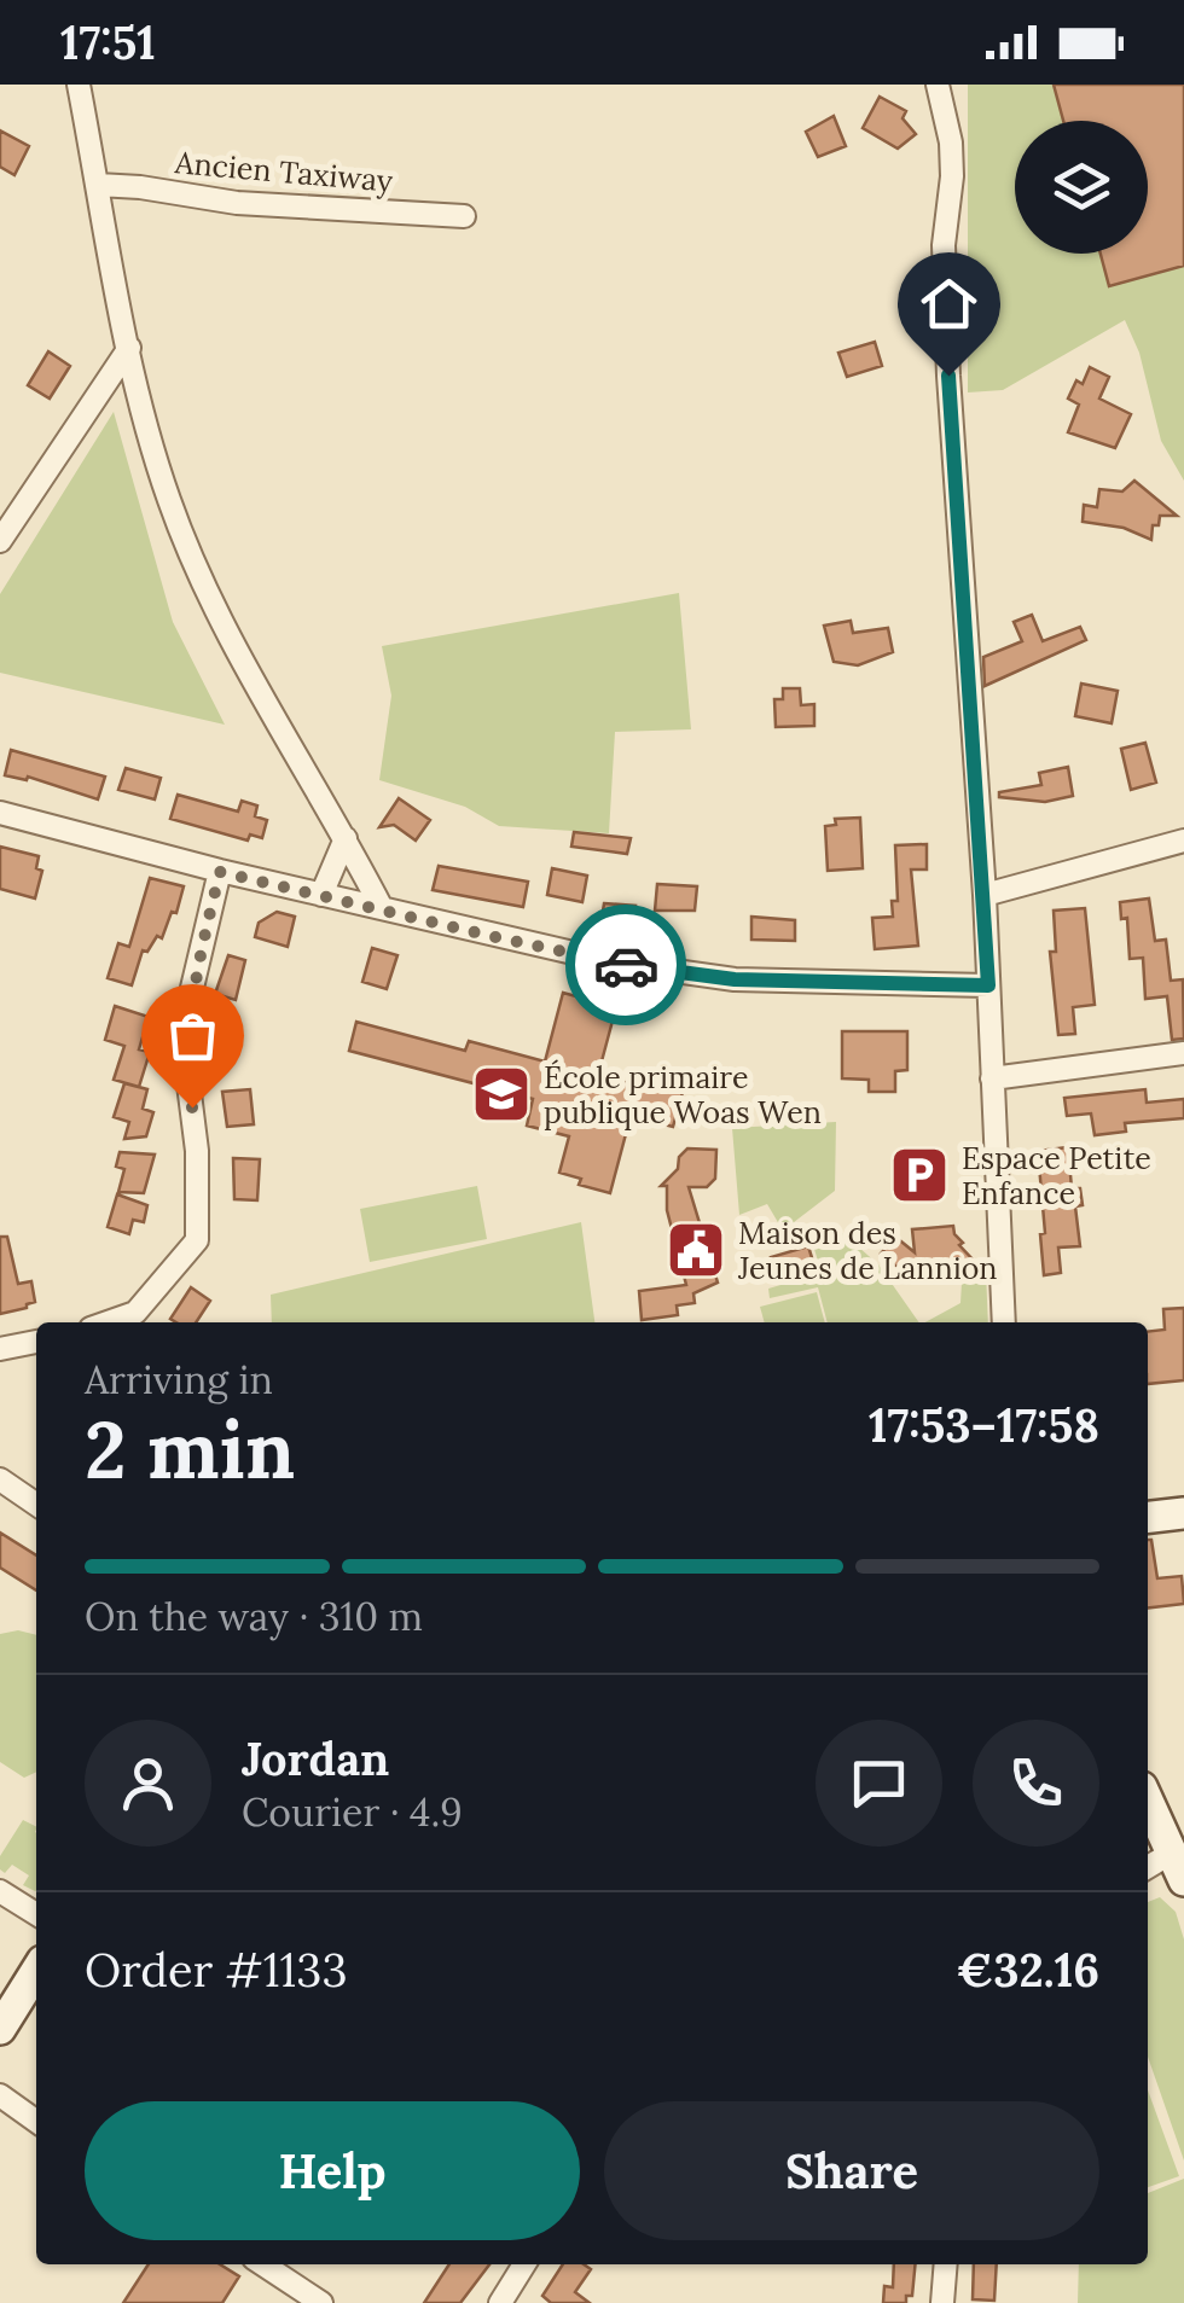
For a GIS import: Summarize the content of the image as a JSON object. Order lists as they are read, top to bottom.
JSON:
{
  "streets": {
    "street": ["Ancien Taxiway"]
  },
  "places": {
    "school or university": ["École primaire publique Woas Wen"],
    "parking": ["Espace Petite Enfance"],
    "public building": ["Maison des Jeunes de Lannion"]
  },
  "page": {
    "status": "17:51",
    "heading": ["2 min", "Arriving in", "17:53–17:58"],
    "panel": [
      "Jordan",
      "Courier · 4.9",
      "Order #1133",
      "€32.16"
    ],
    "bar": "On the way · 310 m",
    "buttons": ["Help", "Share"]
  }
}
